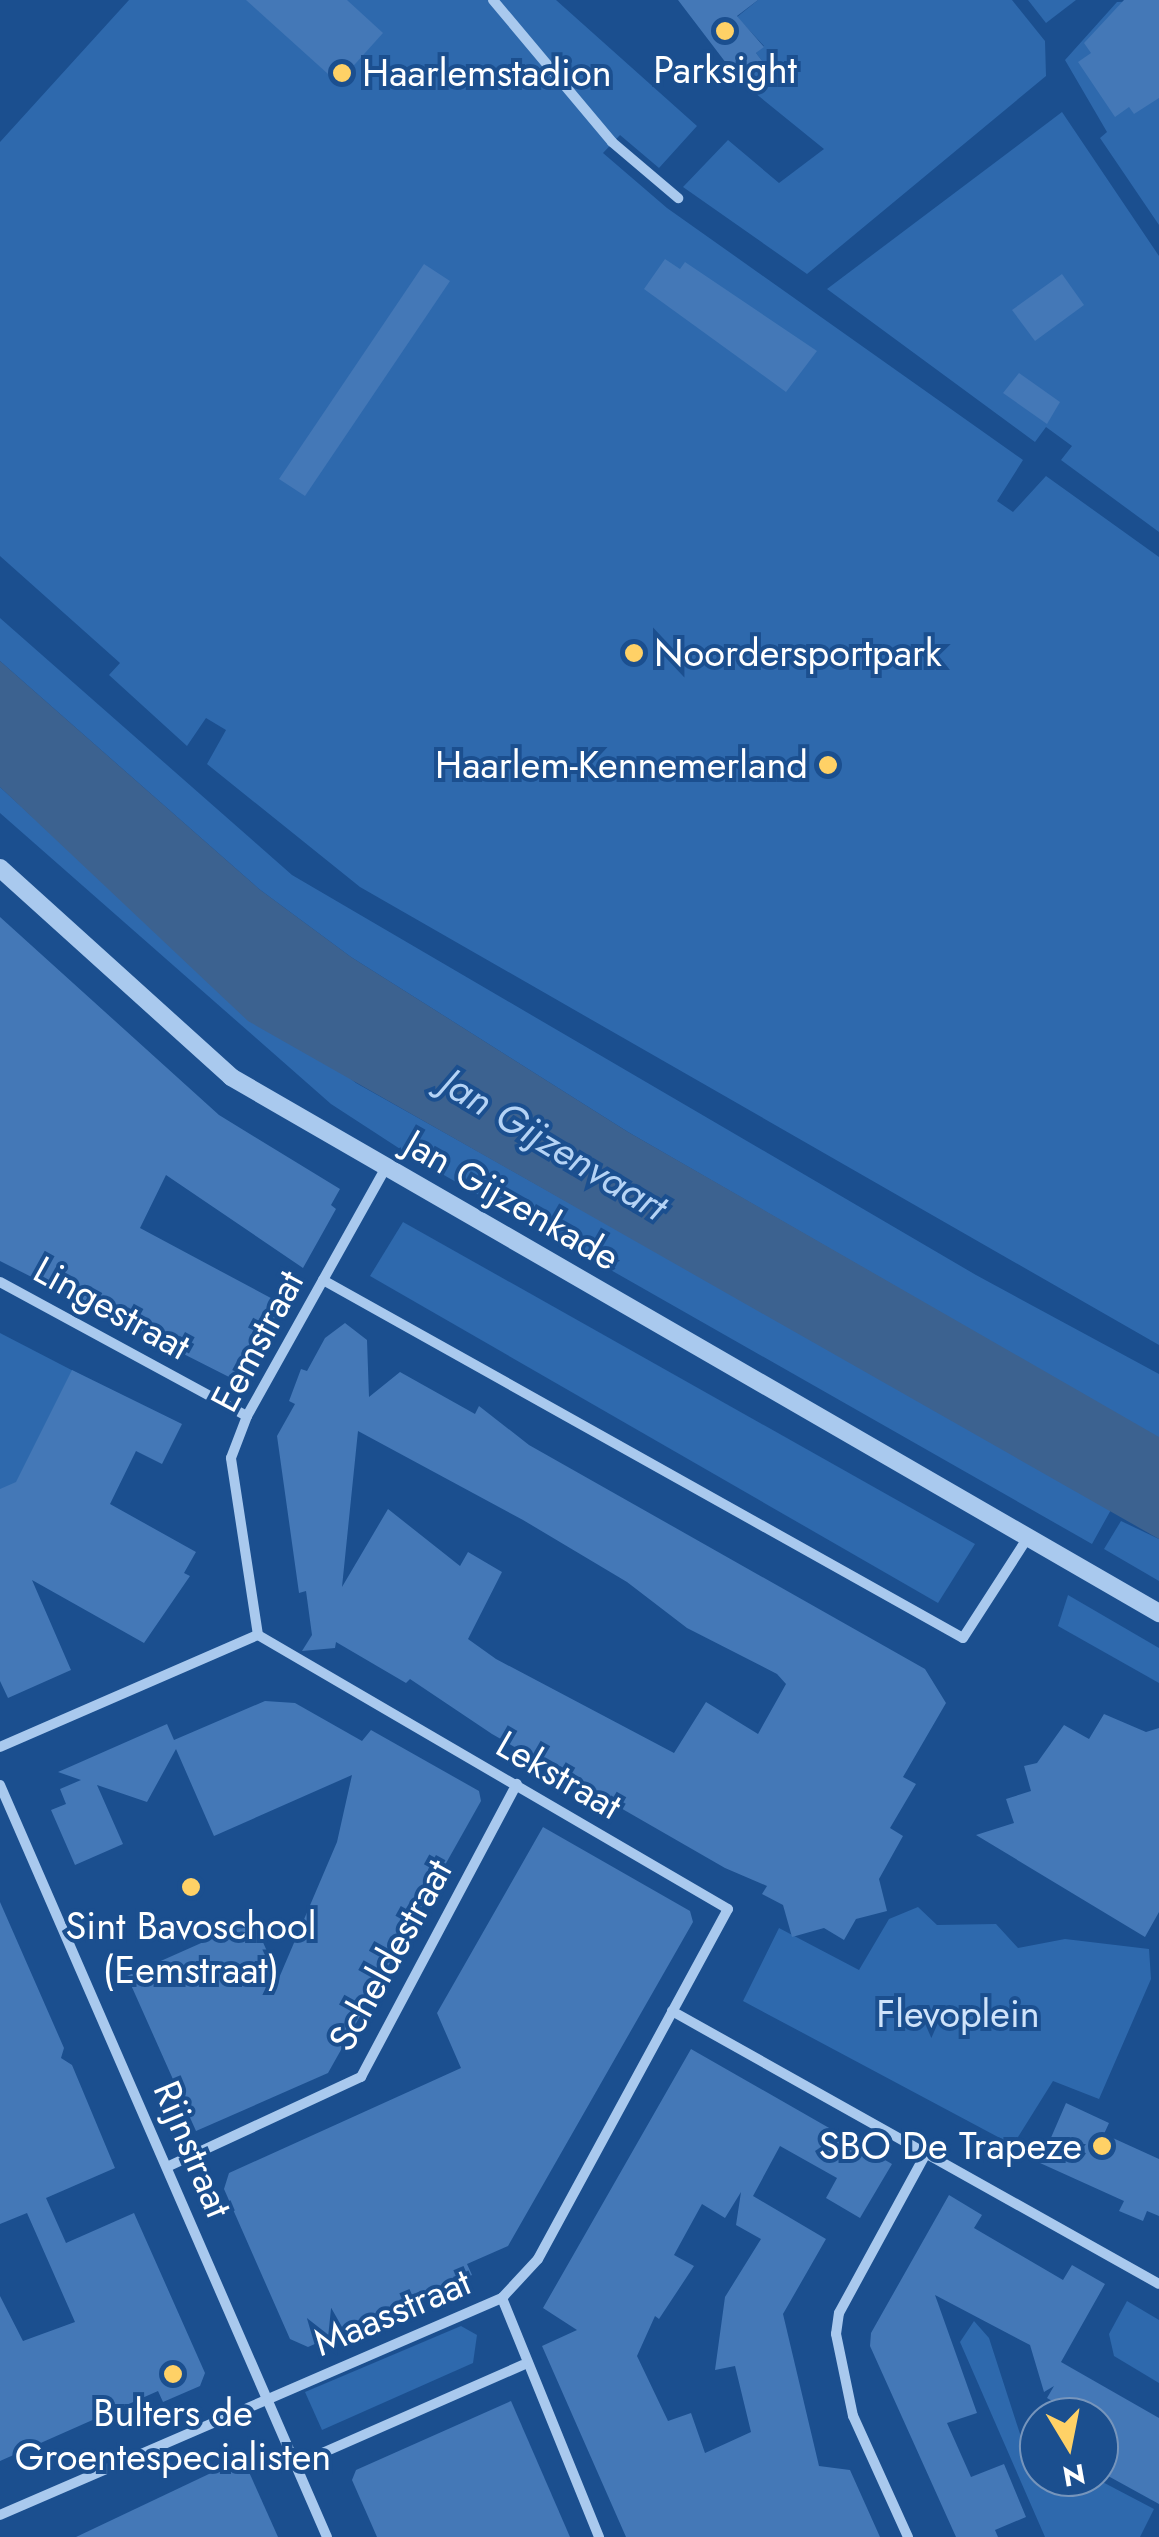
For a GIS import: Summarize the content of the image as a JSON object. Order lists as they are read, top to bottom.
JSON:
{
  "streets": {
    "street": [
      "Jan Gijzenkade",
      "Lingestraat",
      "Eemstraat",
      "Lekstraat",
      "Scheldestraat",
      "Rijnstraat",
      "Maasstraat"
    ]
  },
  "crossings": [
    ["Jan Gijzenkade", "Eemstraat"],
    ["Lingestraat", "Eemstraat"],
    ["Eemstraat", "Lekstraat"],
    ["Lekstraat", "Scheldestraat"],
    ["Lekstraat", "Maasstraat"],
    ["Scheldestraat", "Rijnstraat"],
    ["Rijnstraat", "Maasstraat"]
  ],
  "water": ["Jan Gijzenvaart"],
  "parks": ["Flevoplein"],
  "places": [
    "Parksight",
    "Haarlemstadion",
    "Noordersportpark",
    "Haarlem-Kennemerland",
    "Sint Bavoschool (Eemstraat)",
    "SBO De Trapeze",
    "Bulters de Groentespecialisten"
  ],
  "north": "bottom"
}
